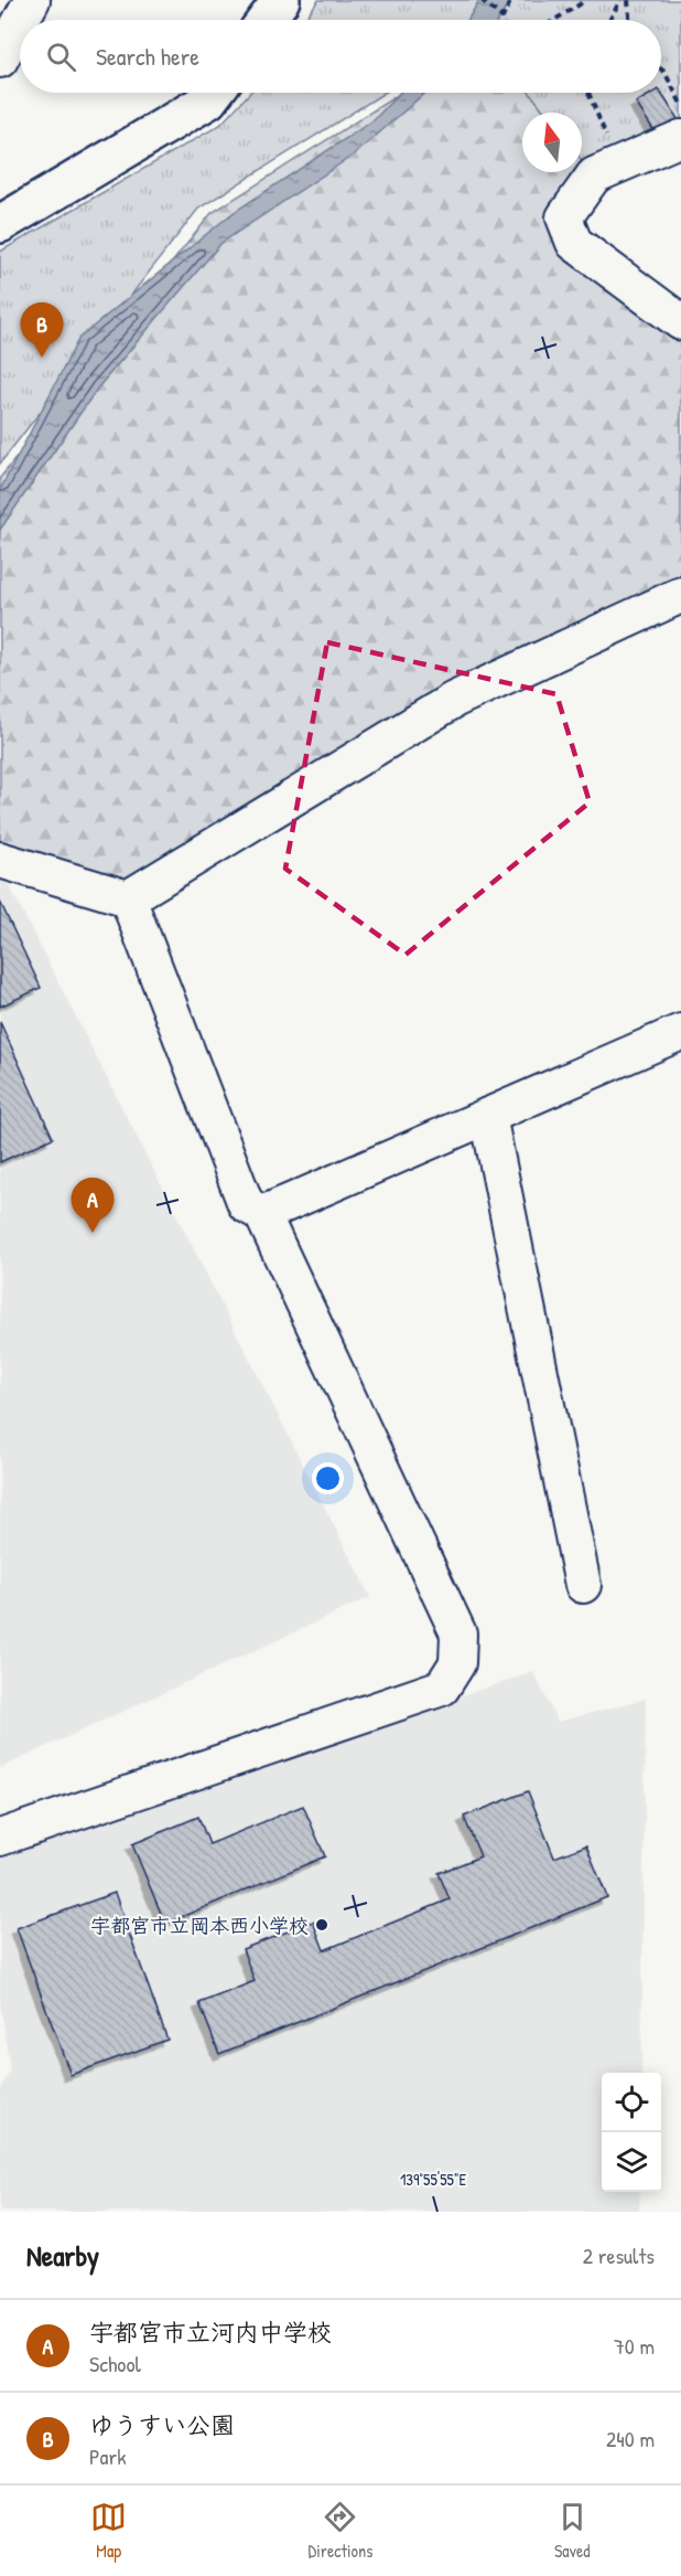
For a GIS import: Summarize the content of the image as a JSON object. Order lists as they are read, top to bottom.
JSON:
{
  "places": ["宇都宮市立岡本西小学校"],
  "north": "top",
  "page": {
    "search": "Search here",
    "pins": ["B", "A"],
    "heading": ["Nearby", "2 results"],
    "list": [
      {
        "mark": "A",
        "name": "宇都宮市立河内中学校",
        "note": "School",
        "value": "70 m"
      },
      {
        "mark": "B",
        "name": "ゆうすい公園",
        "note": "Park",
        "value": "240 m"
      }
    ],
    "nav": ["Map", "Directions", "Saved"]
  },
  "coordinates": ["139°55'55\"E"]
}
